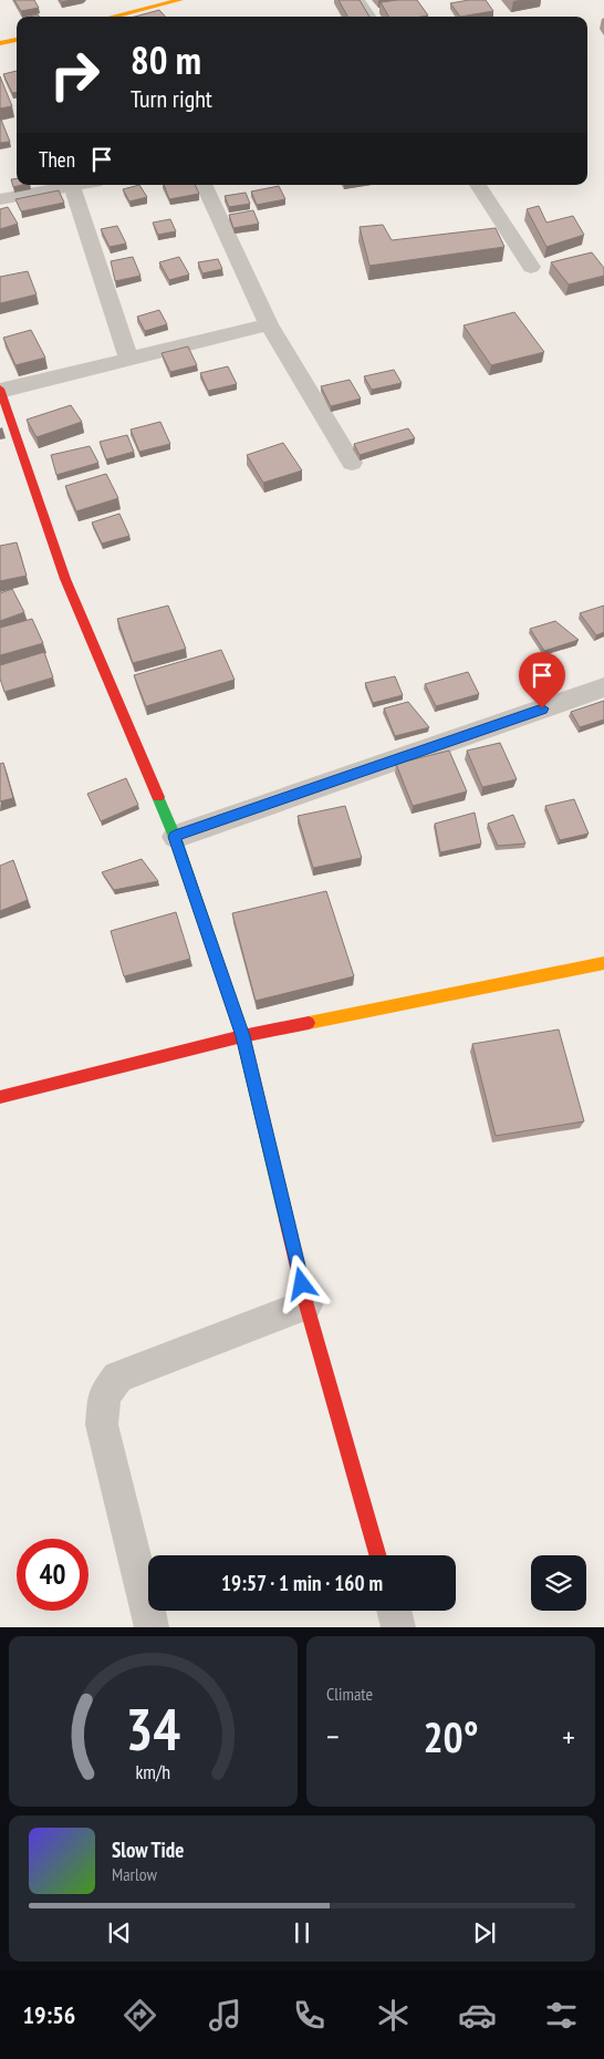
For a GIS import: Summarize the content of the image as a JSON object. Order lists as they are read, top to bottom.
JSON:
{
  "page": {
    "turn": ["80 m", "Turn right"],
    "then": "Then",
    "limit": "40",
    "trip": "19:57 · 1 min · 160 m",
    "tile": "Climate",
    "heat": ["−", "20°", "+"],
    "song": ["Slow Tide", "Marlow"],
    "tabs": "19:56",
    "gauge": ["34", "km/h"]
  }
}
